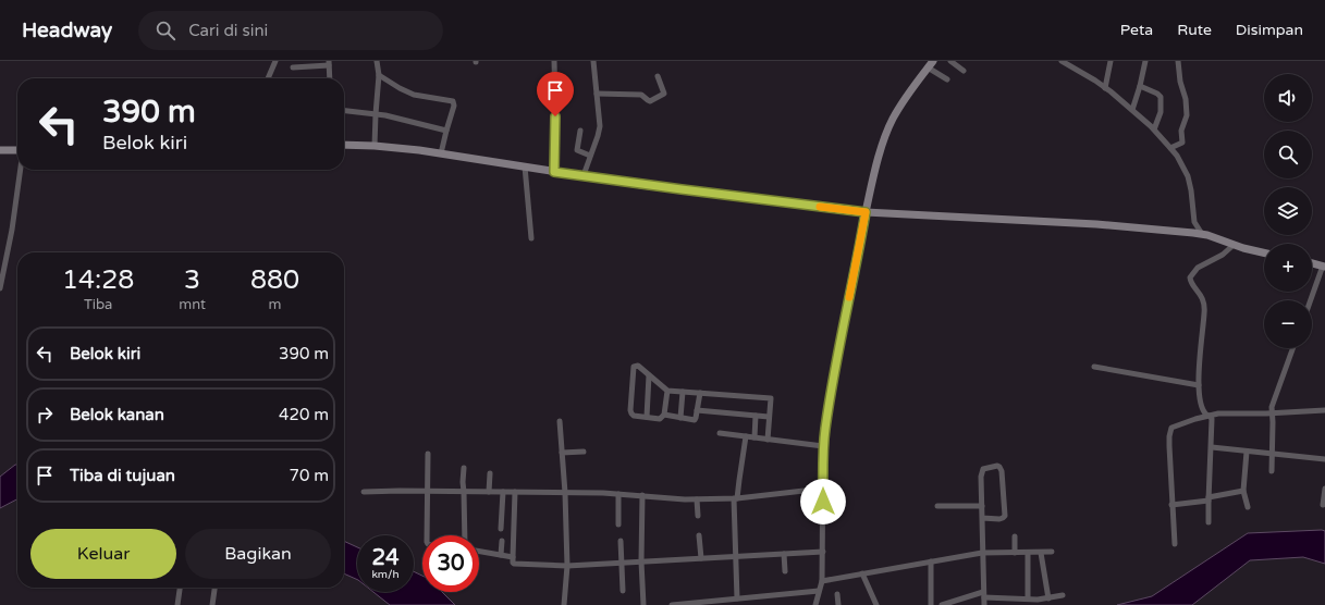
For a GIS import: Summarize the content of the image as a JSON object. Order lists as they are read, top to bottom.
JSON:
{
  "page": {
    "header": "Headway",
    "search": "Cari di sini",
    "nav": ["Peta", "Rute", "Disimpan"],
    "map_buttons": ["+", "−"],
    "turn": ["390 m", "Belok kiri"],
    "eta": [
      "14:28",
      "Tiba",
      "3",
      "mnt",
      "880",
      "m"
    ],
    "list": [
      {
        "name": "Belok kiri",
        "value": "390 m"
      },
      {
        "name": "Belok kanan",
        "value": "420 m"
      },
      {
        "name": "Tiba di tujuan",
        "value": "70 m"
      }
    ],
    "buttons": ["Keluar", "Bagikan"],
    "speed": "24 km/h",
    "limit": "30"
  }
}
